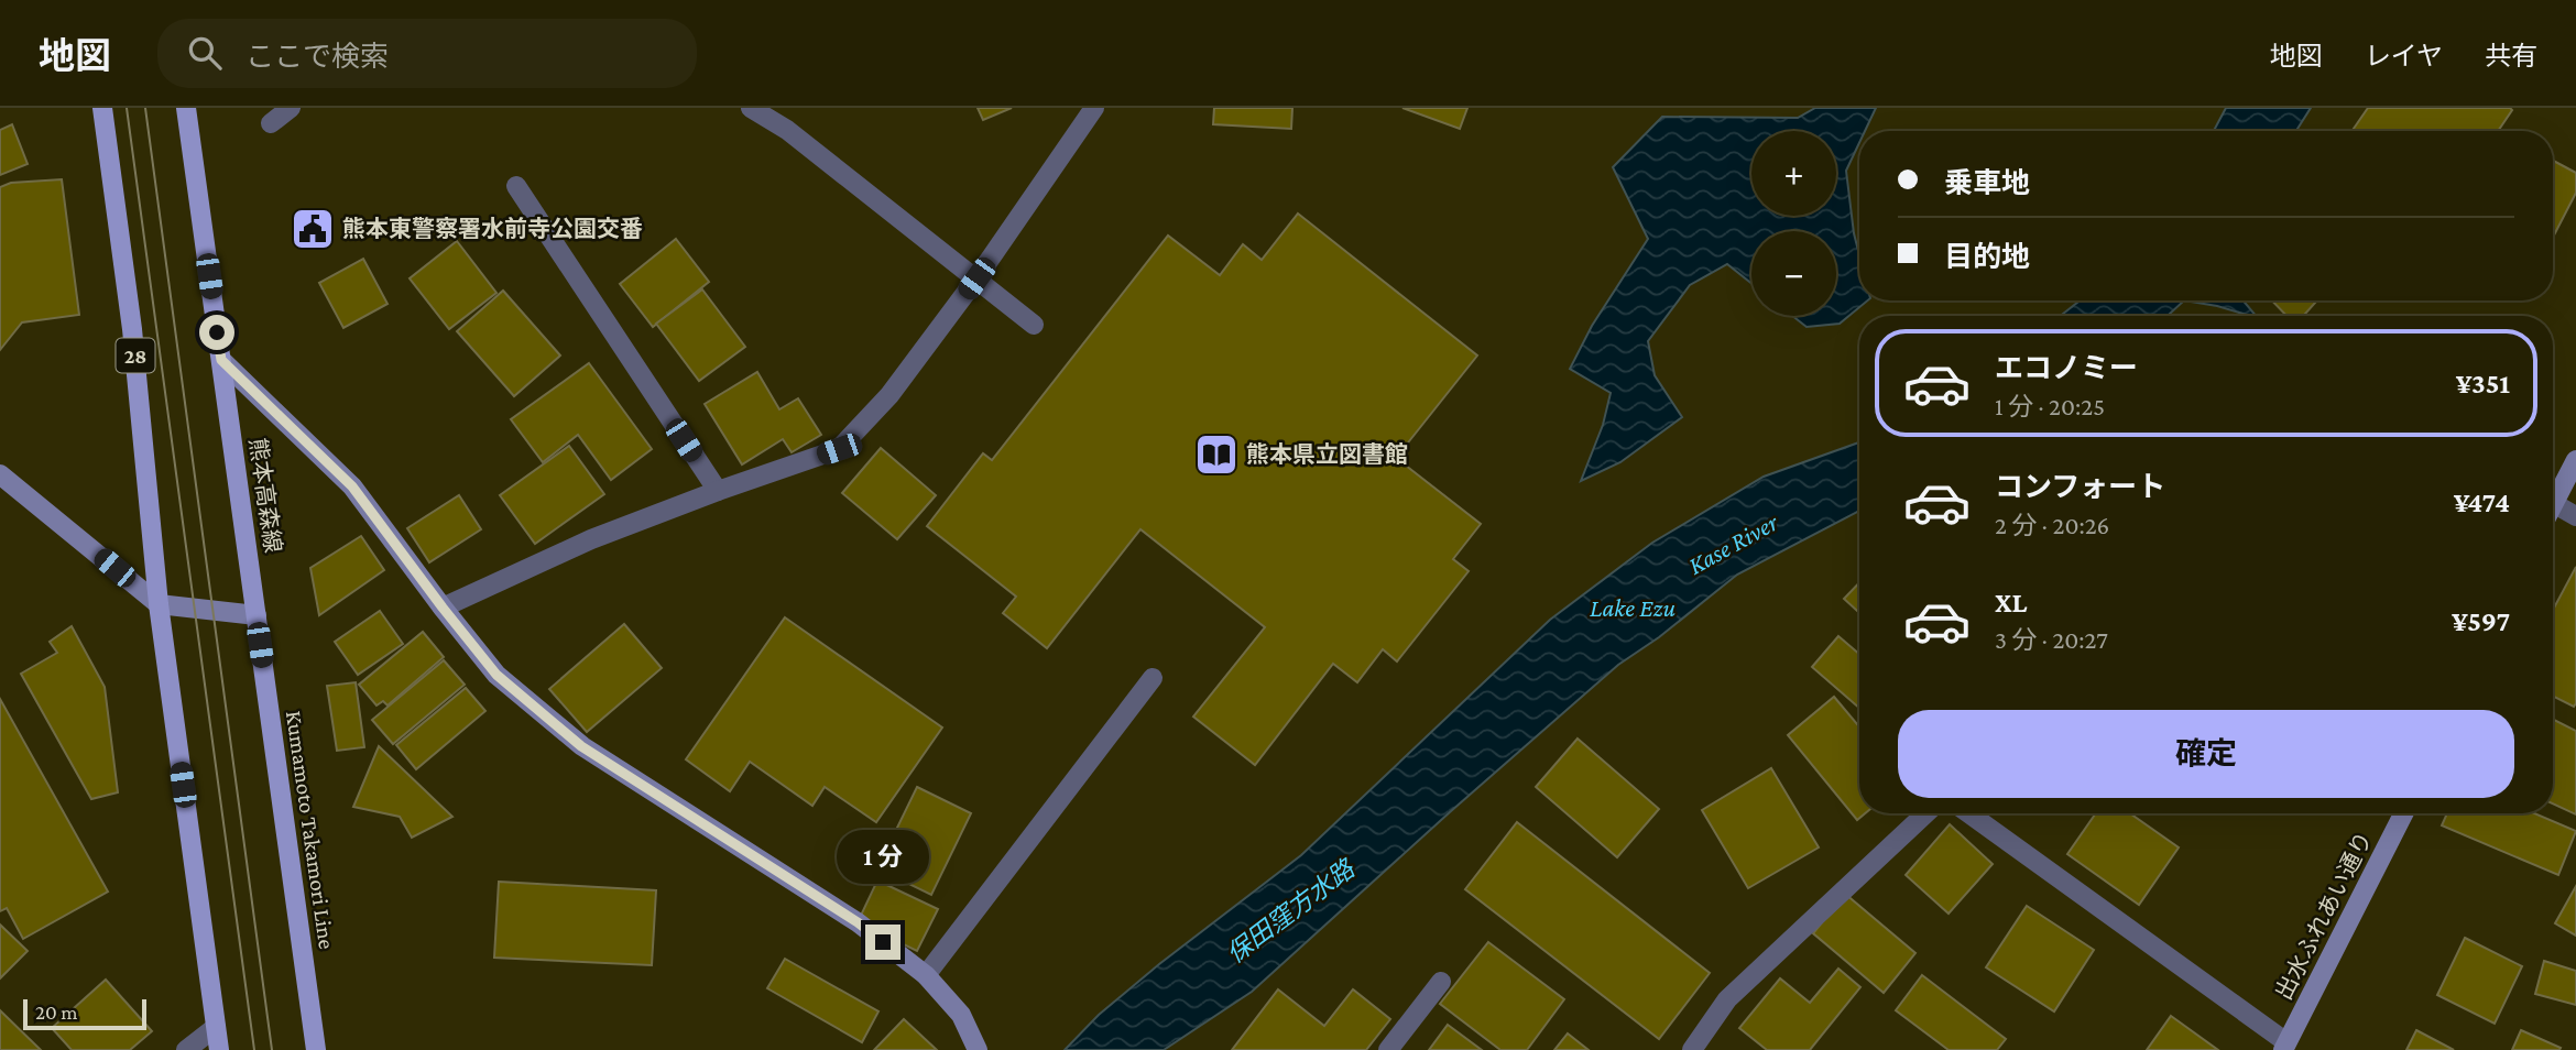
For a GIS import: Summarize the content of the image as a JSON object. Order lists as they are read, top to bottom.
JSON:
{
  "streets": {
    "main road": ["28", "熊本高森線", "Kumamoto Takamori Line"],
    "street": ["出水ふれあい通り"]
  },
  "crossings": [
    ["熊本高森線", "Kumamoto Takamori Line"]
  ],
  "water": ["Kase River", "Lake Ezu", "保田窪方水路"],
  "places": {
    "public building": ["熊本東警察署水前寺公園交番"],
    "library": ["熊本県立図書館"]
  },
  "scale_bar": "20 m",
  "page": {
    "header": "地図",
    "search": "ここで検索",
    "nav": ["地図", "レイヤ", "共有"],
    "map_buttons": ["+", "−"],
    "banner": ["乗車地", "目的地"],
    "list": [
      {
        "name": "エコノミー",
        "note": "1 分 · 20:25",
        "value": "¥351"
      },
      {
        "name": "コンフォート",
        "note": "2 分 · 20:26",
        "value": "¥474"
      },
      {
        "name": "XL",
        "note": "3 分 · 20:27",
        "value": "¥597"
      }
    ],
    "buttons": "確定",
    "bubble": "1 分",
    "scale": "20 m"
  }
}
